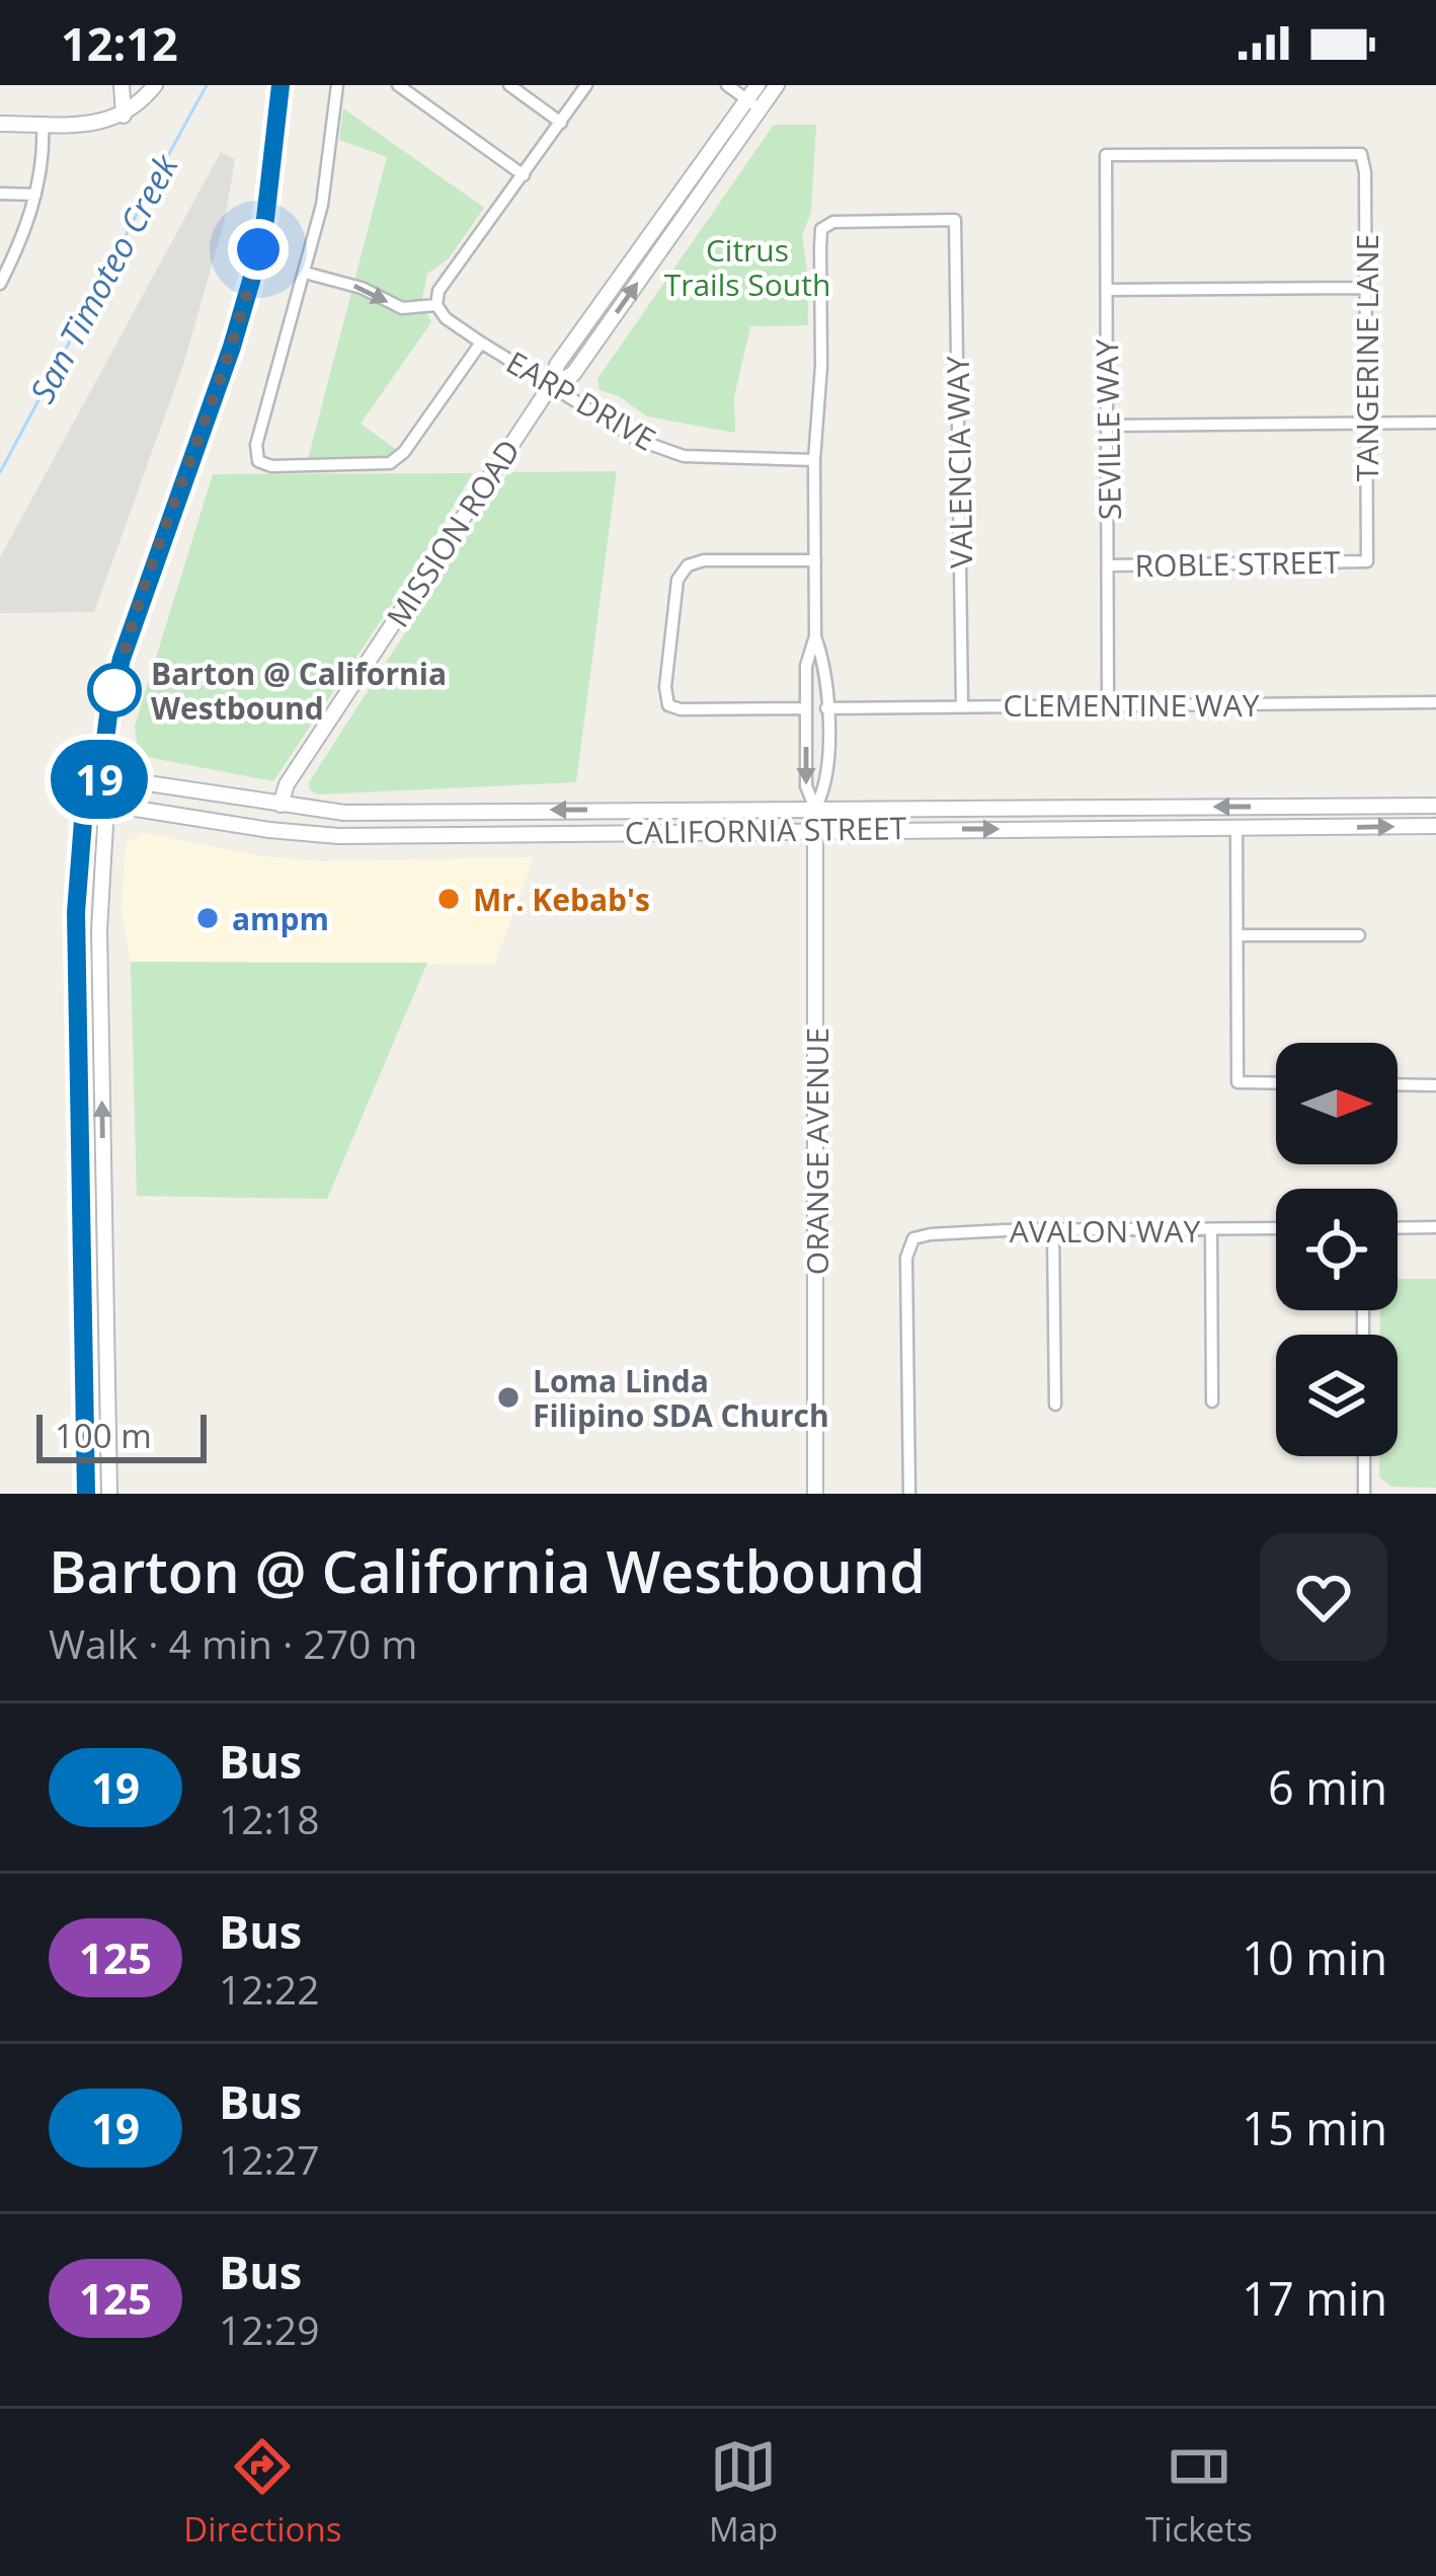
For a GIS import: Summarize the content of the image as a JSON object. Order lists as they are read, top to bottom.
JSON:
{
  "streets": {
    "main road": ["MISSION ROAD", "CALIFORNIA STREET", "ORANGE AVENUE"],
    "street": [
      "TANGERINE LANE",
      "EARP DRIVE",
      "SEVILLE WAY",
      "VALENCIA WAY",
      "ROBLE STREET",
      "CLEMENTINE WAY",
      "AVALON WAY"
    ]
  },
  "crossings": [
    ["TANGERINE LANE", "SEVILLE WAY"],
    ["TANGERINE LANE", "ROBLE STREET"],
    ["EARP DRIVE", "MISSION ROAD"],
    ["EARP DRIVE", "ORANGE AVENUE"],
    ["SEVILLE WAY", "ROBLE STREET"],
    ["SEVILLE WAY", "CLEMENTINE WAY"],
    ["VALENCIA WAY", "CLEMENTINE WAY"],
    ["VALENCIA WAY", "ORANGE AVENUE"],
    ["MISSION ROAD", "CALIFORNIA STREET"],
    ["CLEMENTINE WAY", "ORANGE AVENUE"],
    ["CALIFORNIA STREET", "ORANGE AVENUE"]
  ],
  "water": ["San Timoteo Creek"],
  "parks": ["Citrus Trails South"],
  "places": [
    "Barton @ California Westbound",
    "Mr. Kebab's",
    "ampm",
    "Loma Linda Filipino SDA Church"
  ],
  "lines": ["bus line 19"],
  "scale_bar": "100 m",
  "north": "right",
  "page": {
    "status": "12:12",
    "on_map": "19",
    "scale": "100 m",
    "heading": ["Barton @ California Westbound", "Walk · 4 min · 270 m"],
    "list": [
      {
        "mark": "19",
        "name": "Bus",
        "note": "12:18",
        "value": "6 min"
      },
      {
        "mark": "125",
        "name": "Bus",
        "note": "12:22",
        "value": "10 min"
      },
      {
        "mark": "19",
        "name": "Bus",
        "note": "12:27",
        "value": "15 min"
      },
      {
        "mark": "125",
        "name": "Bus",
        "note": "12:29",
        "value": "17 min"
      }
    ],
    "tabs": ["Directions", "Map", "Tickets"]
  }
}
